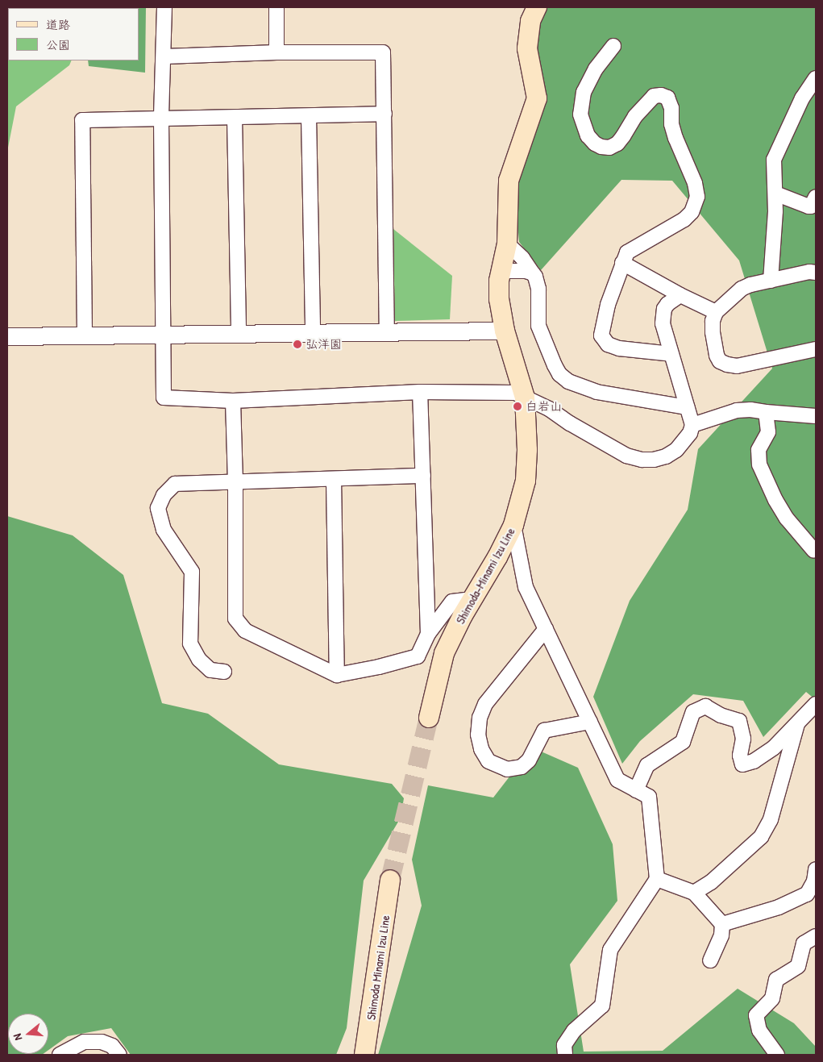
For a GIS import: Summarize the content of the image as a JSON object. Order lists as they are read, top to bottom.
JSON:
{
  "streets": {
    "main road": ["Shimoda-Minami Izu Line", "Shimoda Minami Izu Line"]
  },
  "places": ["弘洋園", "白岩山"],
  "legend": ["道路", "公園"],
  "north": "left"
}
